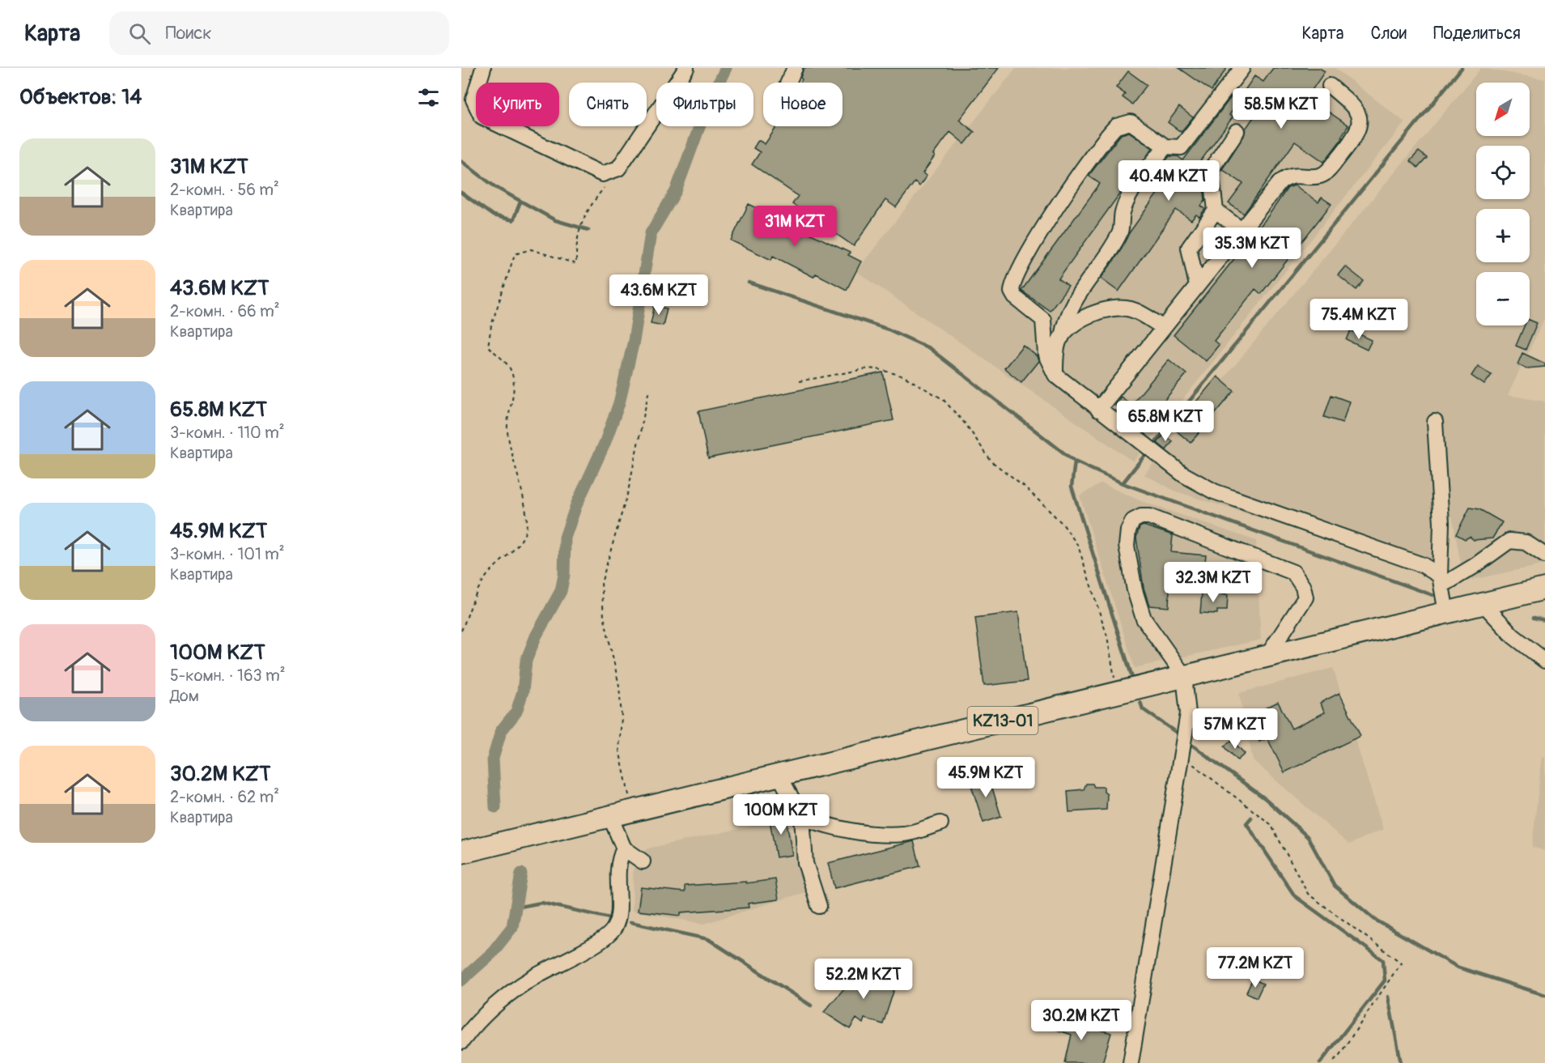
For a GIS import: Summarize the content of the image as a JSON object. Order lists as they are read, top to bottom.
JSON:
{
  "streets": {
    "highway": ["KZ13-01"]
  },
  "north": "bottom left",
  "page": {
    "header": "Карта",
    "search": "Поиск",
    "nav": ["Карта", "Слои", "Поделиться"],
    "heading": "Объектов: 14",
    "map_buttons": ["+", "−"],
    "chip": [
      "Купить",
      "Снять",
      "Фильтры",
      "Новое"
    ],
    "price": [
      "58.5M KZT",
      "40.4M KZT",
      "31M KZT",
      "35.3M KZT",
      "43.6M KZT",
      "75.4M KZT",
      "65.8M KZT",
      "32.3M KZT",
      "57M KZT",
      "45.9M KZT",
      "100M KZT",
      "77.2M KZT",
      "52.2M KZT",
      "30.2M KZT"
    ],
    "list": [
      {
        "name": "31M KZT",
        "note": "2-комн. · 56 m² · Квартира"
      },
      {
        "name": "43.6M KZT",
        "note": "2-комн. · 66 m² · Квартира"
      },
      {
        "name": "65.8M KZT",
        "note": "3-комн. · 110 m² · Квартира"
      },
      {
        "name": "45.9M KZT",
        "note": "3-комн. · 101 m² · Квартира"
      },
      {
        "name": "100M KZT",
        "note": "5-комн. · 163 m² · Дом"
      },
      {
        "name": "30.2M KZT",
        "note": "2-комн. · 62 m² · Квартира"
      }
    ]
  }
}
